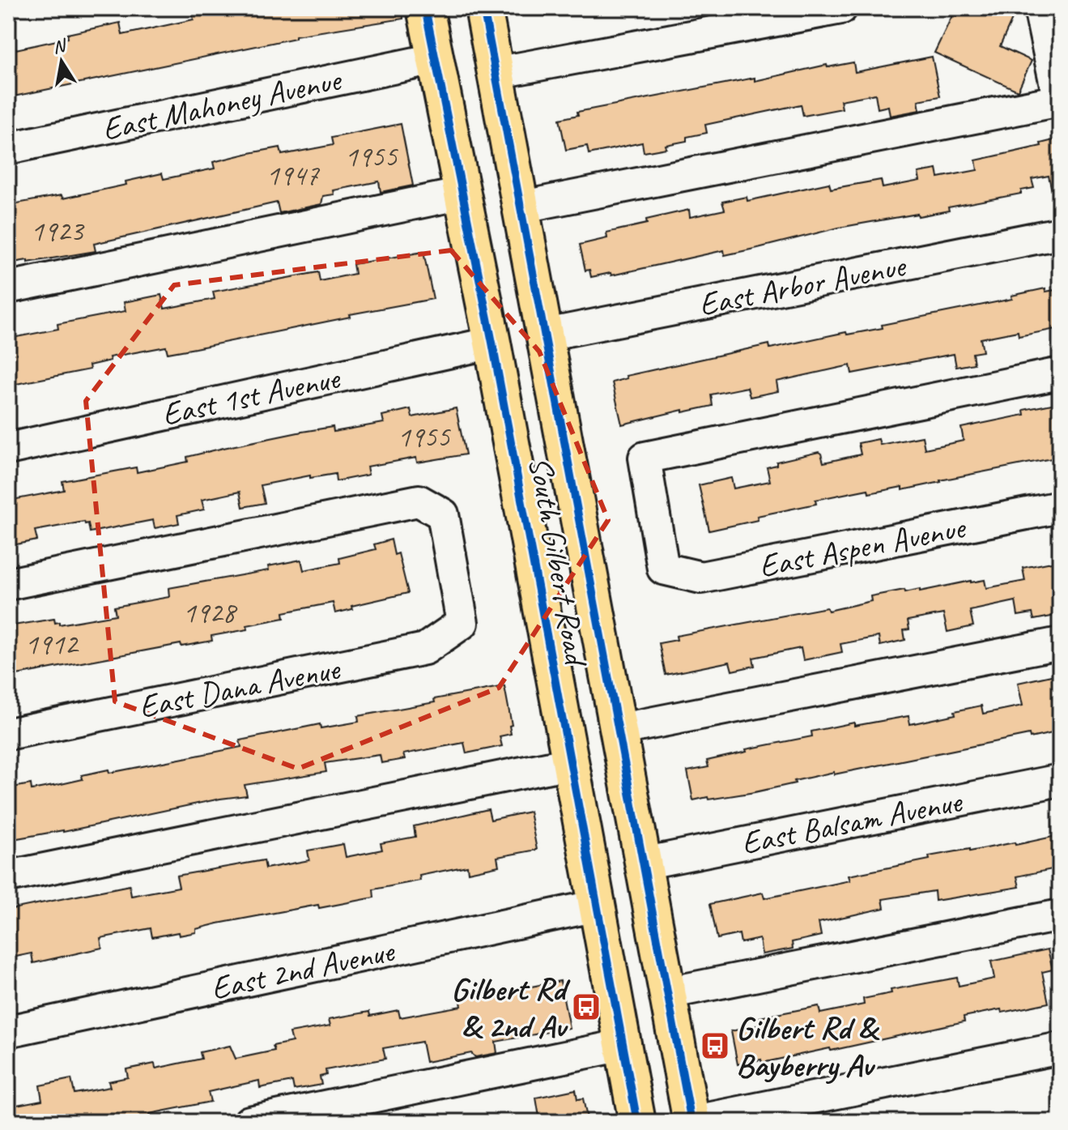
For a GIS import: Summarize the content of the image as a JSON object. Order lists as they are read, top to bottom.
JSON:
{
  "streets": {
    "main road": ["South Gilbert Road"],
    "street": [
      "East Mahoney Avenue",
      "East Arbor Avenue",
      "East 1st Avenue",
      "East Aspen Avenue",
      "East Dana Avenue",
      "East Balsam Avenue",
      "East 2nd Avenue"
    ]
  },
  "crossings": [
    ["East Mahoney Avenue", "South Gilbert Road"],
    ["East Arbor Avenue", "South Gilbert Road"],
    ["East 1st Avenue", "South Gilbert Road"],
    ["South Gilbert Road", "East Balsam Avenue"],
    ["South Gilbert Road", "East 2nd Avenue"]
  ],
  "places": {
    "bus stop": ["Gilbert Rd & 2nd Av", "Gilbert Rd & Bayberry Av"]
  },
  "house_numbers": [
    "1955",
    "1947",
    "1923",
    "1955",
    "1928",
    "1912"
  ],
  "north": "top"
}
